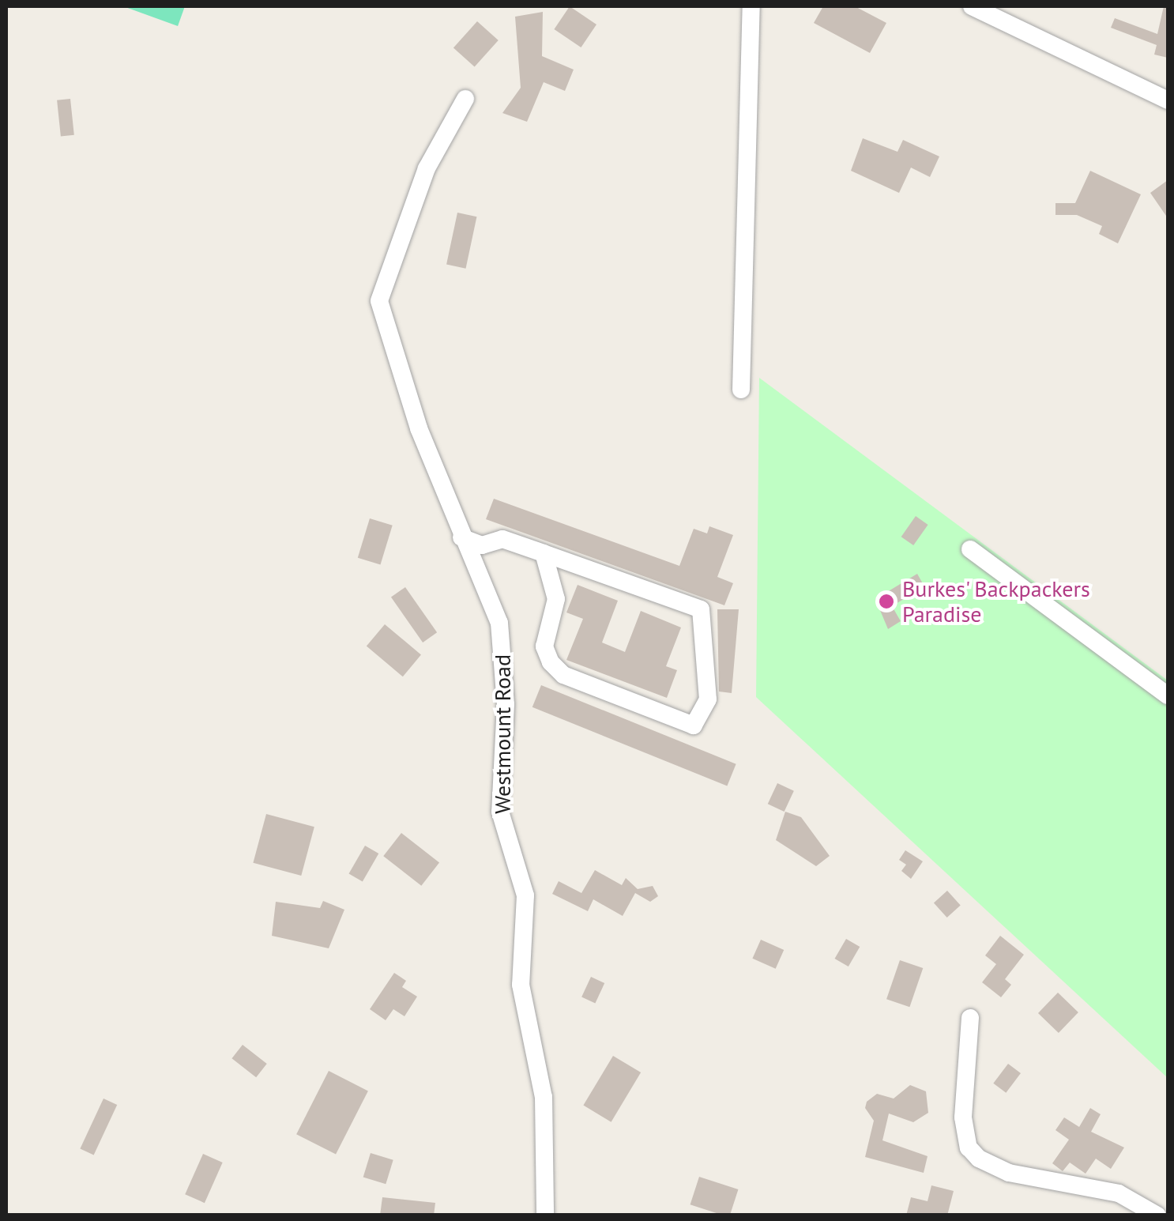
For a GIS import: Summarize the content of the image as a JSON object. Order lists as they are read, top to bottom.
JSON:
{
  "streets": {
    "street": ["Westmount Road"]
  },
  "places": ["Burkes' Backpackers Paradise"]
}
